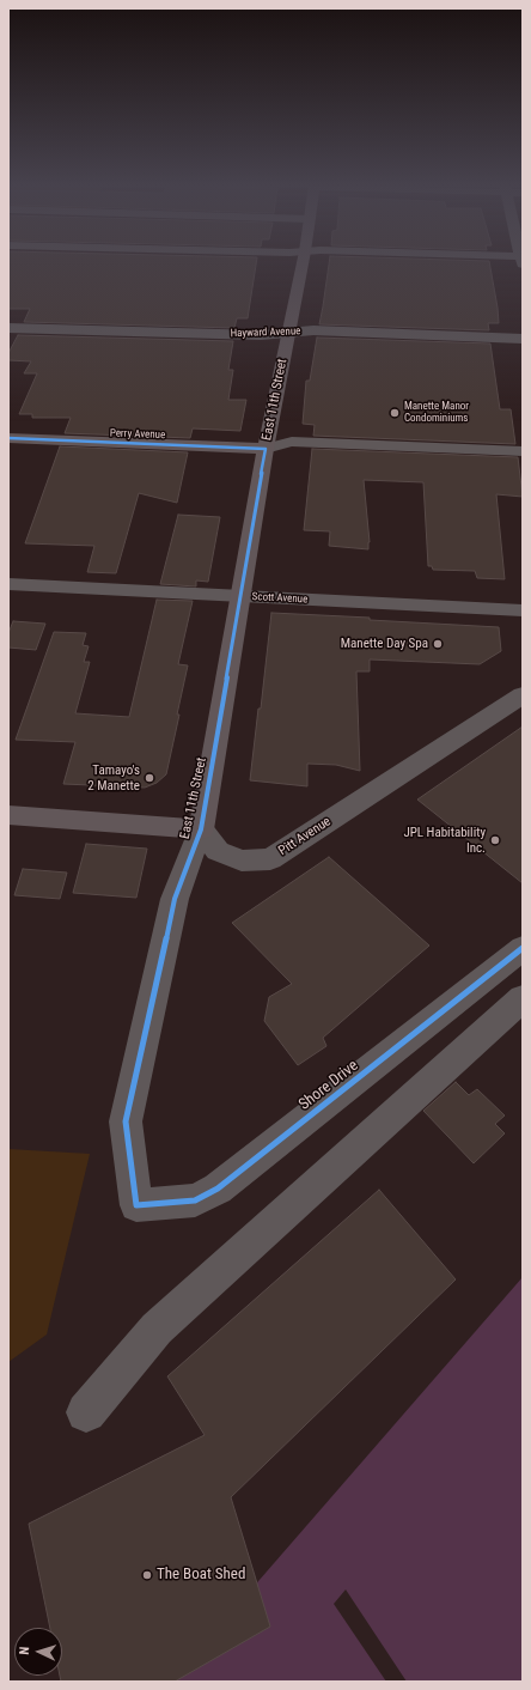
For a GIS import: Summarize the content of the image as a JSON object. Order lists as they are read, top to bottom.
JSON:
{
  "streets": {
    "main road": ["East 11th Street", "Perry Avenue"],
    "street": [
      "Hayward Avenue",
      "Scott Avenue",
      "Pitt Avenue",
      "Shore Drive"
    ]
  },
  "crossings": [
    ["Hayward Avenue", "East 11th Street"],
    ["East 11th Street", "Perry Avenue"],
    ["East 11th Street", "Scott Avenue"],
    ["East 11th Street", "Pitt Avenue"],
    ["East 11th Street", "Shore Drive"]
  ],
  "places": [
    "Manette Manor Condominiums",
    "Manette Day Spa",
    "Tamayo's 2 Manette",
    "JPL Habitability Inc.",
    "The Boat Shed"
  ],
  "north": "left"
}
